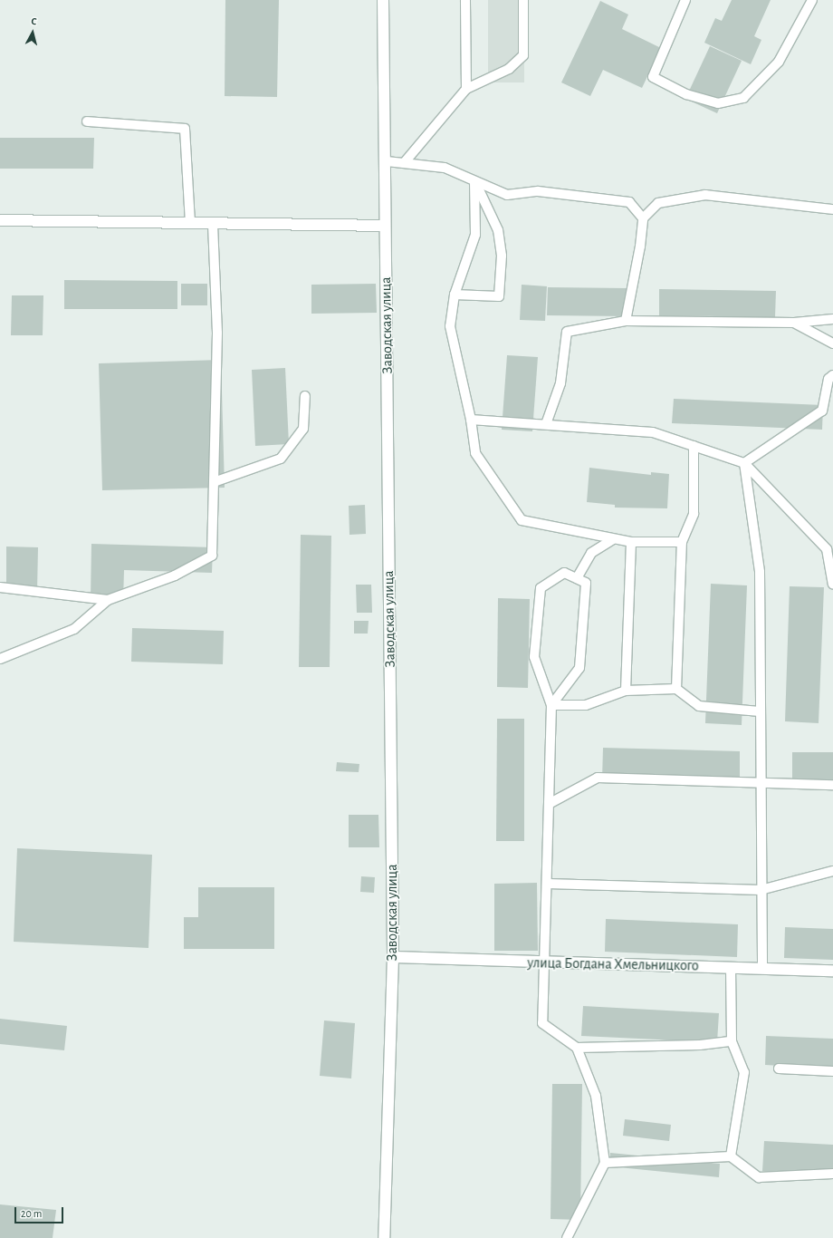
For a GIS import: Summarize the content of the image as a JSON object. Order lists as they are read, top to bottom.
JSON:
{
  "streets": {
    "street": ["Заводская улица", "улица Богдана Хмельницкого"]
  },
  "crossings": [
    ["Заводская улица", "улица Богдана Хмельницкого"]
  ],
  "scale_bar": "20 m",
  "north": "top"
}
